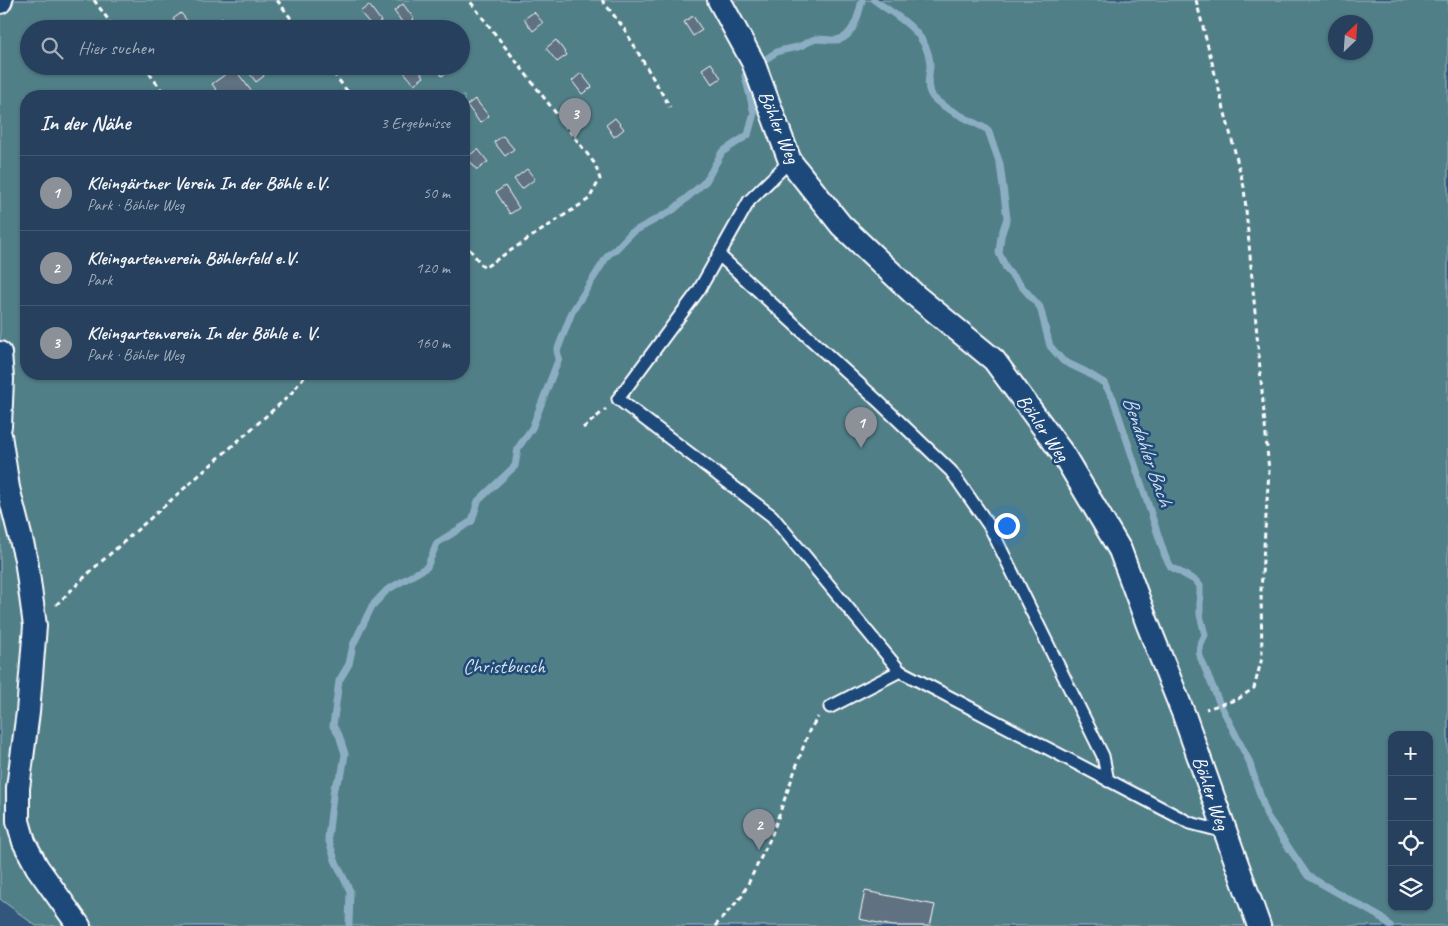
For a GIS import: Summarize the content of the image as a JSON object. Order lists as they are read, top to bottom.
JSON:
{
  "streets": {
    "street": ["Böhler Weg"]
  },
  "water": ["Bendahler Bach"],
  "parks": ["Christbusch"],
  "north": "top right",
  "page": {
    "search": "Hier suchen",
    "heading": ["In der Nähe", "3 Ergebnisse"],
    "pins": ["3", "1", "2"],
    "list": [
      {
        "mark": "1",
        "name": "Kleingärtner Verein In der Böhle e.V.",
        "note": "Park · Böhler Weg",
        "value": "50 m"
      },
      {
        "mark": "2",
        "name": "Kleingartenverein Böhlerfeld e.V.",
        "note": "Park",
        "value": "120 m"
      },
      {
        "mark": "3",
        "name": "Kleingartenverein In der Böhle e. V.",
        "note": "Park · Böhler Weg",
        "value": "160 m"
      }
    ],
    "map_buttons": ["+", "−"]
  }
}
